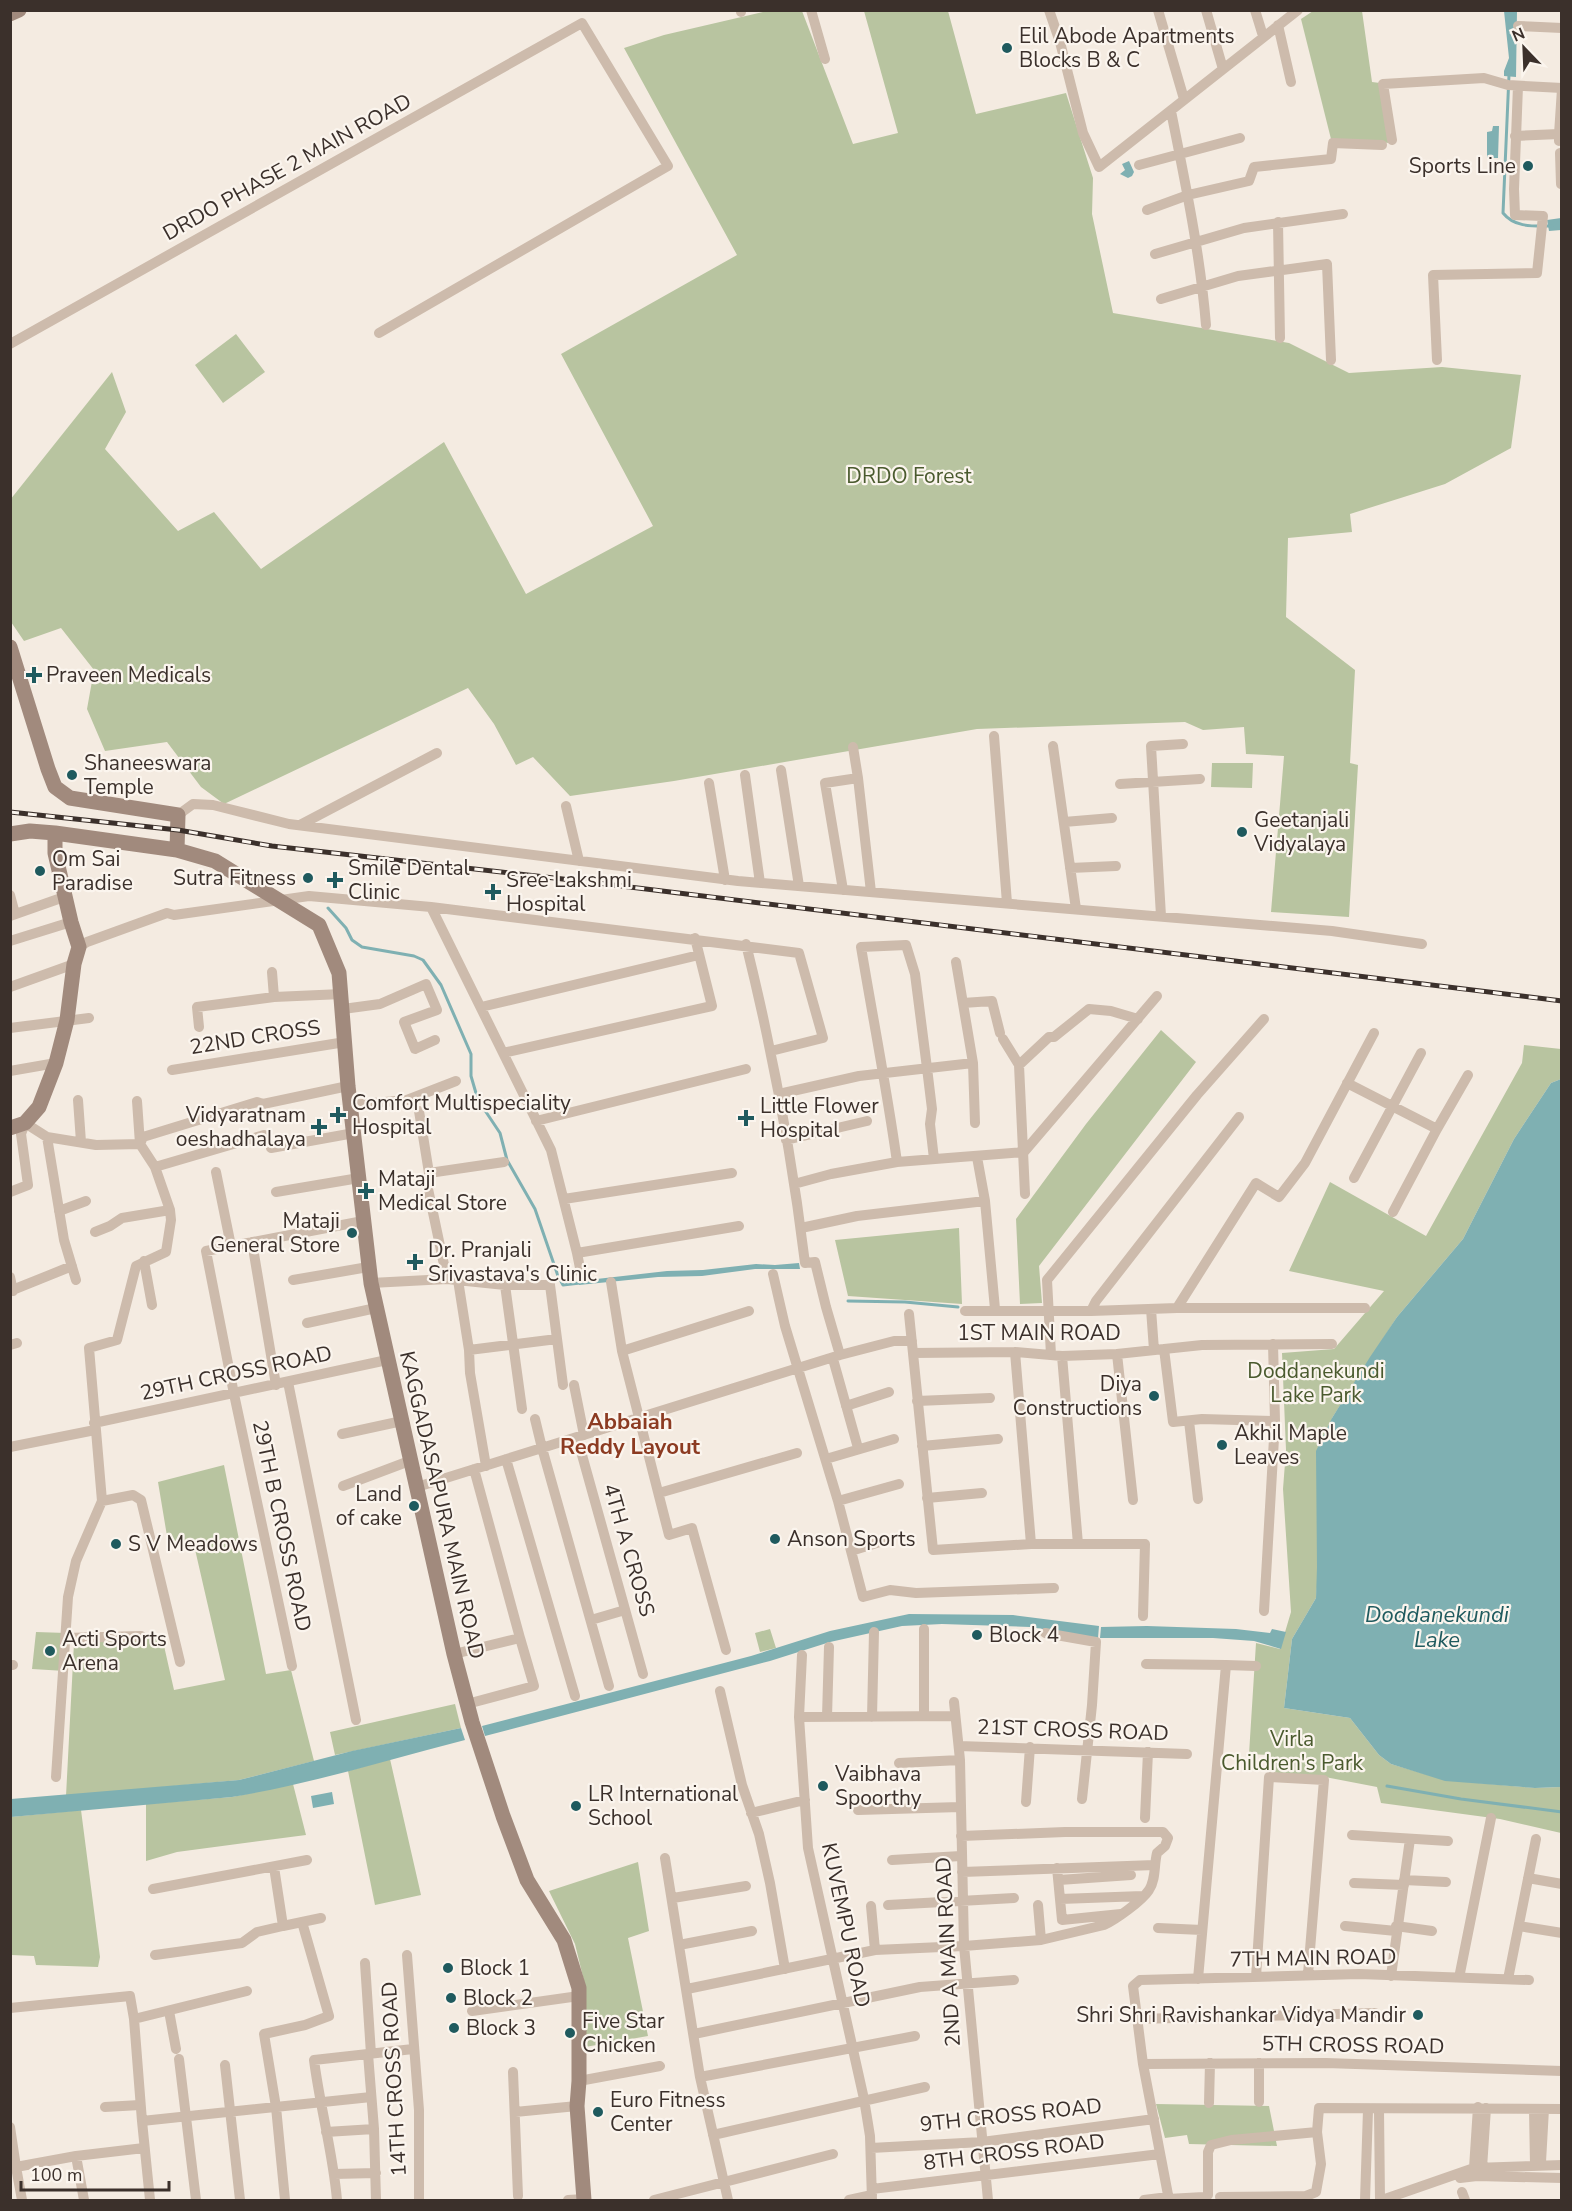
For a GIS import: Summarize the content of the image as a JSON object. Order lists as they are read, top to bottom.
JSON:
{
  "streets": {
    "main road": ["KAGGADASAPURA MAIN ROAD"],
    "street": [
      "DRDO PHASE 2 MAIN ROAD",
      "22ND CROSS",
      "1ST MAIN ROAD",
      "29TH CROSS ROAD",
      "29TH B CROSS ROAD",
      "4TH A CROSS",
      "21ST CROSS ROAD",
      "KUVEMPU ROAD",
      "2ND A MAIN ROAD",
      "7TH MAIN ROAD",
      "5TH CROSS ROAD",
      "14TH CROSS ROAD",
      "9TH CROSS ROAD",
      "8TH CROSS ROAD"
    ]
  },
  "crossings": [
    ["22ND CROSS", "KAGGADASAPURA MAIN ROAD"],
    ["29TH CROSS ROAD", "KAGGADASAPURA MAIN ROAD"],
    ["29TH CROSS ROAD", "29TH B CROSS ROAD"],
    ["21ST CROSS ROAD", "2ND A MAIN ROAD"],
    ["KUVEMPU ROAD", "9TH CROSS ROAD"],
    ["KUVEMPU ROAD", "8TH CROSS ROAD"],
    ["2ND A MAIN ROAD", "9TH CROSS ROAD"],
    ["2ND A MAIN ROAD", "8TH CROSS ROAD"]
  ],
  "districts": ["Abbaiah Reddy Layout"],
  "water": ["Doddanekundi Lake"],
  "parks": ["DRDO Forest", "Doddanekundi Lake Park", "Virla Children's Park"],
  "places": {
    "other": [
      "Elil Abode Apartments Blocks B & C",
      "Sports Line",
      "Shaneeswara Temple",
      "Geetanjali Vidyalaya",
      "Om Sai Paradise",
      "Sutra Fitness",
      "Mataji General Store",
      "Diya Constructions",
      "Akhil Maple Leaves",
      "Land of cake",
      "Anson Sports",
      "S V Meadows",
      "Block 4",
      "Acti Sports Arena",
      "Vaibhava Spoorthy",
      "LR International School",
      "Block 1",
      "Block 2",
      "Shri Shri Ravishankar Vidya Mandir",
      "Block 3",
      "Five Star Chicken",
      "Euro Fitness Center"
    ],
    "health": [
      "Praveen Medicals",
      "Smile Dental Clinic",
      "Sree Lakshmi Hospital",
      "Comfort Multispeciality Hospital",
      "Little Flower Hospital",
      "Vidyaratnam oeshadhalaya",
      "Mataji Medical Store",
      "Dr. Pranjali Srivastava's Clinic"
    ]
  },
  "scale_bar": "100 m",
  "north": "top left"
}
